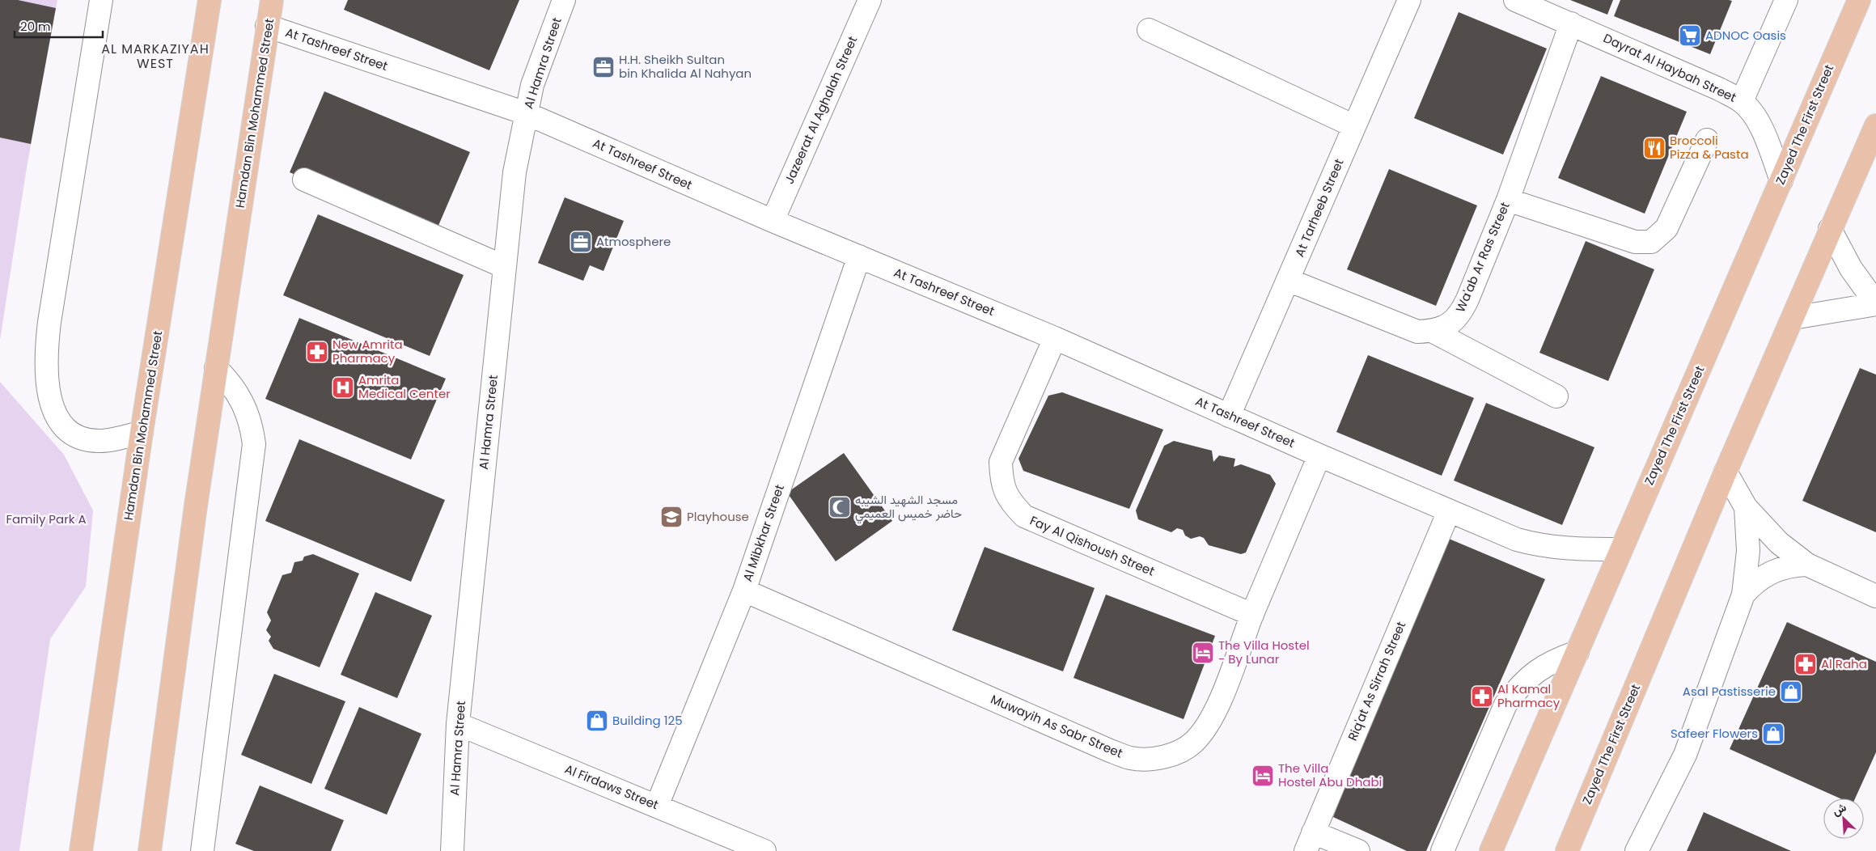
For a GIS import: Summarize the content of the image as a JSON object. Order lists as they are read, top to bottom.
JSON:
{
  "streets": {
    "main road": ["Hamdan Bin Mohammed Street", "Zayed The First Street"],
    "street": [
      "At Tashreef Street",
      "Al Hamra Street",
      "Dayrat Al Haybah Street",
      "Jazeerat Al Aghalah Street",
      "At Tarheeb Street",
      "Wa'ab Ar Ras Street",
      "Al Mibkhar Street",
      "Fay Al Qishoush Street",
      "Riq'at As Sirrah Street",
      "Muwayih As Sabr Street",
      "Al Firdaws Street"
    ]
  },
  "crossings": [
    ["At Tashreef Street", "Al Hamra Street"],
    ["At Tashreef Street", "Jazeerat Al Aghalah Street"],
    ["At Tashreef Street", "Hamdan Bin Mohammed Street"],
    ["At Tashreef Street", "Zayed The First Street"],
    ["At Tashreef Street", "At Tarheeb Street"],
    ["At Tashreef Street", "Al Mibkhar Street"],
    ["At Tashreef Street", "Fay Al Qishoush Street"],
    ["At Tashreef Street", "Riq'at As Sirrah Street"],
    ["At Tashreef Street", "Muwayih As Sabr Street"],
    ["Al Hamra Street", "Al Firdaws Street"],
    ["Dayrat Al Haybah Street", "Zayed The First Street"],
    ["Dayrat Al Haybah Street", "Wa'ab Ar Ras Street"],
    ["At Tarheeb Street", "Wa'ab Ar Ras Street"],
    ["Al Mibkhar Street", "Muwayih As Sabr Street"],
    ["Al Mibkhar Street", "Al Firdaws Street"],
    ["Fay Al Qishoush Street", "Muwayih As Sabr Street"]
  ],
  "districts": ["AL MARKAZIYAH WEST"],
  "parks": ["Family Park A"],
  "places": {
    "supermarket": ["ADNOC Oasis"],
    "office": ["H.H. Sheikh Sultan bin Khalida Al Nahyan", "Atmosphere"],
    "restaurant": ["Broccoli Pizza & Pasta"],
    "pharmacy": ["New Amrita Pharmacy", "Al Raha", "Al Kamal Pharmacy"],
    "hospital": ["Amrita Medical Center"],
    "mosque": ["مسجد الشهيد الشيبه حاضر خميس العميمي"],
    "school or university": ["Playhouse"],
    "hotel": ["The Villa Hostel - By Lunar", "The Villa Hostel Abu Dhabi"],
    "shop": ["Asal Pastisserie", "Building 125", "Safeer Flowers"]
  },
  "scale_bar": "20 m",
  "north": "top left"
}
